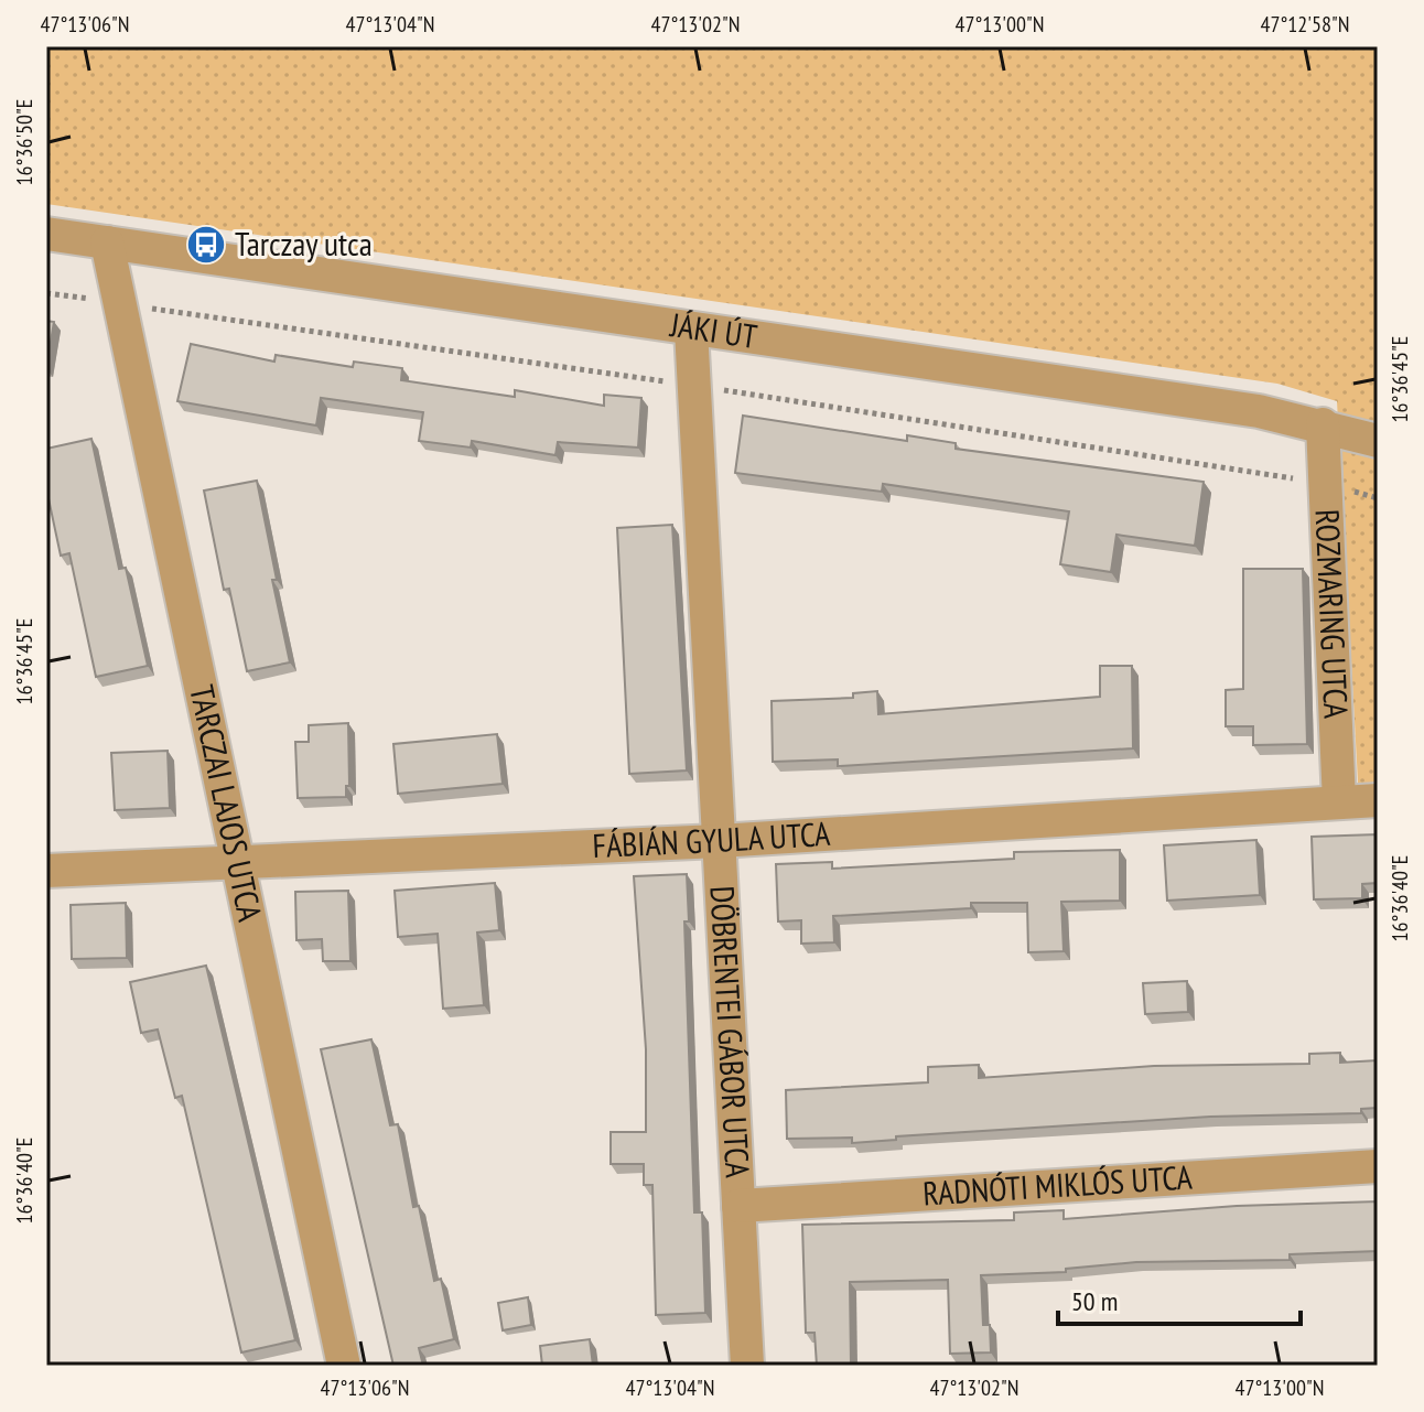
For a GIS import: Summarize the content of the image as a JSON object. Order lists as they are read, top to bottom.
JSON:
{
  "streets": {
    "street": [
      "JÁKI ÚT",
      "ROZMARING UTCA",
      "TARCZAI LAJOS UTCA",
      "FÁBIÁN GYULA UTCA",
      "DÖBRENTEI GÁBOR UTCA",
      "RADNÓTI MIKLÓS UTCA"
    ]
  },
  "crossings": [
    ["JÁKI ÚT", "ROZMARING UTCA"],
    ["JÁKI ÚT", "TARCZAI LAJOS UTCA"],
    ["JÁKI ÚT", "DÖBRENTEI GÁBOR UTCA"],
    ["ROZMARING UTCA", "FÁBIÁN GYULA UTCA"],
    ["TARCZAI LAJOS UTCA", "FÁBIÁN GYULA UTCA"],
    ["FÁBIÁN GYULA UTCA", "DÖBRENTEI GÁBOR UTCA"],
    ["DÖBRENTEI GÁBOR UTCA", "RADNÓTI MIKLÓS UTCA"]
  ],
  "places": {
    "bus stop": ["Tarczay utca"]
  },
  "scale_bar": "50 m",
  "coordinates": [
    "47°13'06\"N",
    "47°13'04\"N",
    "47°13'02\"N",
    "47°13'00\"N",
    "47°12'58\"N",
    "16°36'50\"E",
    "16°36'45\"E",
    "16°36'40\"E"
  ]
}
